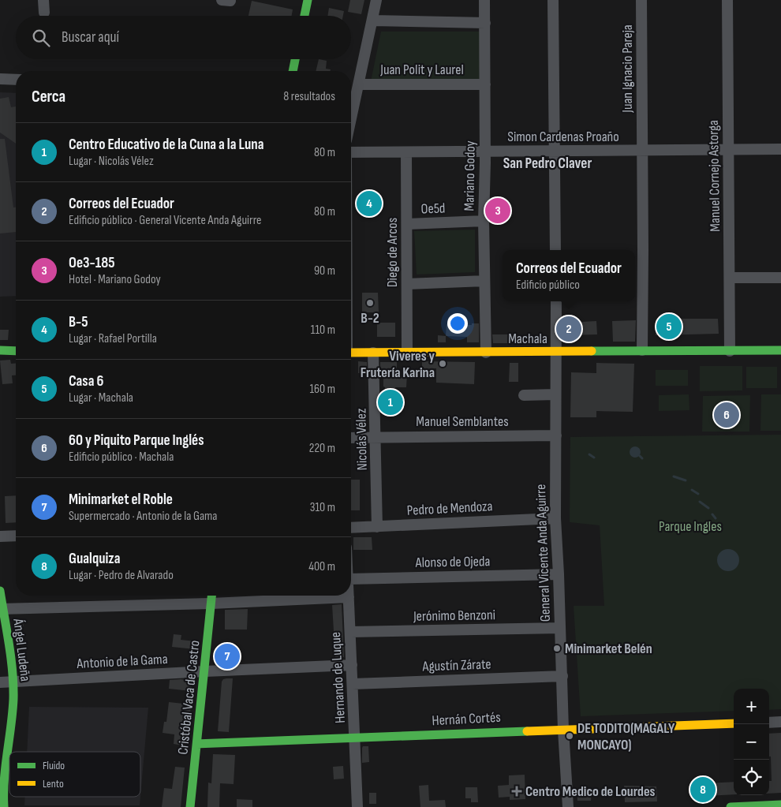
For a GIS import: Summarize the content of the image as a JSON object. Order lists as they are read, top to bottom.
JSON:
{
  "streets": {
    "main road": [
      "Machala",
      "Ángel Ludeña",
      "Cristóbal Vaca de Castro",
      "Hernán Cortés"
    ],
    "street": [
      "Juan Ignacio Pareja",
      "Juan Polit y Laurel",
      "Simon Cardenas Proaño",
      "Mariano Godoy",
      "Manuel Cornejo Astorga",
      "Oe5d",
      "Diego de Arcos",
      "Manuel Semblantes",
      "Nicolás Vélez",
      "Pedro de Mendoza",
      "General Vicente Anda Aguirre",
      "Alonso de Ojeda",
      "Jerónimo Benzoni",
      "Antonio de la Gama",
      "Agustín Zárate",
      "Hernando de Luque"
    ]
  },
  "crossings": [
    ["Juan Ignacio Pareja", "Simon Cardenas Proaño"],
    ["Juan Ignacio Pareja", "Machala"],
    ["Juan Polit y Laurel", "Mariano Godoy"],
    ["Simon Cardenas Proaño", "Mariano Godoy"],
    ["Simon Cardenas Proaño", "Manuel Cornejo Astorga"],
    ["Simon Cardenas Proaño", "Diego de Arcos"],
    ["Mariano Godoy", "Oe5d"],
    ["Mariano Godoy", "Machala"],
    ["Manuel Cornejo Astorga", "Machala"],
    ["Oe5d", "Diego de Arcos"],
    ["Diego de Arcos", "Machala"],
    ["Machala", "Nicolás Vélez"],
    ["Machala", "General Vicente Anda Aguirre"],
    ["Manuel Semblantes", "Nicolás Vélez"],
    ["Manuel Semblantes", "General Vicente Anda Aguirre"],
    ["Nicolás Vélez", "Pedro de Mendoza"],
    ["Pedro de Mendoza", "General Vicente Anda Aguirre"],
    ["General Vicente Anda Aguirre", "Alonso de Ojeda"],
    ["General Vicente Anda Aguirre", "Jerónimo Benzoni"],
    ["General Vicente Anda Aguirre", "Agustín Zárate"],
    ["General Vicente Anda Aguirre", "Hernán Cortés"],
    ["Jerónimo Benzoni", "Hernando de Luque"],
    ["Ángel Ludeña", "Antonio de la Gama"],
    ["Antonio de la Gama", "Hernando de Luque"],
    ["Antonio de la Gama", "Cristóbal Vaca de Castro"],
    ["Agustín Zárate", "Hernando de Luque"],
    ["Hernando de Luque", "Hernán Cortés"],
    ["Cristóbal Vaca de Castro", "Hernán Cortés"]
  ],
  "districts": ["San Pedro Claver"],
  "parks": ["Parque Ingles"],
  "places": {
    "other": [
      "B-2",
      "Viveres y Frutería Karina",
      "Minimarket Belén",
      "DE TODITO(MAGALY MONCAYO)"
    ],
    "health": ["Centro Medico de Lourdes"]
  },
  "legend": ["Fluido", "Lento"],
  "page": {
    "search": "Buscar aquí",
    "heading": ["Cerca", "8 resultados"],
    "list": [
      {
        "mark": "1",
        "name": "Centro Educativo de la Cuna a la Luna",
        "note": "Lugar · Nicolás Vélez",
        "value": "80 m"
      },
      {
        "mark": "2",
        "name": "Correos del Ecuador",
        "note": "Edificio público · General Vicente Anda Aguirre",
        "value": "80 m"
      },
      {
        "mark": "3",
        "name": "Oe3-185",
        "note": "Hotel · Mariano Godoy",
        "value": "90 m"
      },
      {
        "mark": "4",
        "name": "B-5",
        "note": "Lugar · Rafael Portilla",
        "value": "110 m"
      },
      {
        "mark": "5",
        "name": "Casa 6",
        "note": "Lugar · Machala",
        "value": "160 m"
      },
      {
        "mark": "6",
        "name": "60 y Piquito Parque Inglés",
        "note": "Edificio público · Machala",
        "value": "220 m"
      },
      {
        "mark": "7",
        "name": "Minimarket el Roble",
        "note": "Supermercado · Antonio de la Gama",
        "value": "310 m"
      },
      {
        "mark": "8",
        "name": "Gualquiza",
        "note": "Lugar · Pedro de Alvarado",
        "value": "400 m"
      }
    ],
    "pins": [
      "4",
      "3",
      "5",
      "2",
      "1",
      "6",
      "7",
      "8"
    ],
    "popup": ["Correos del Ecuador", "Edificio público"],
    "map_buttons": ["+", "−"]
  }
}
